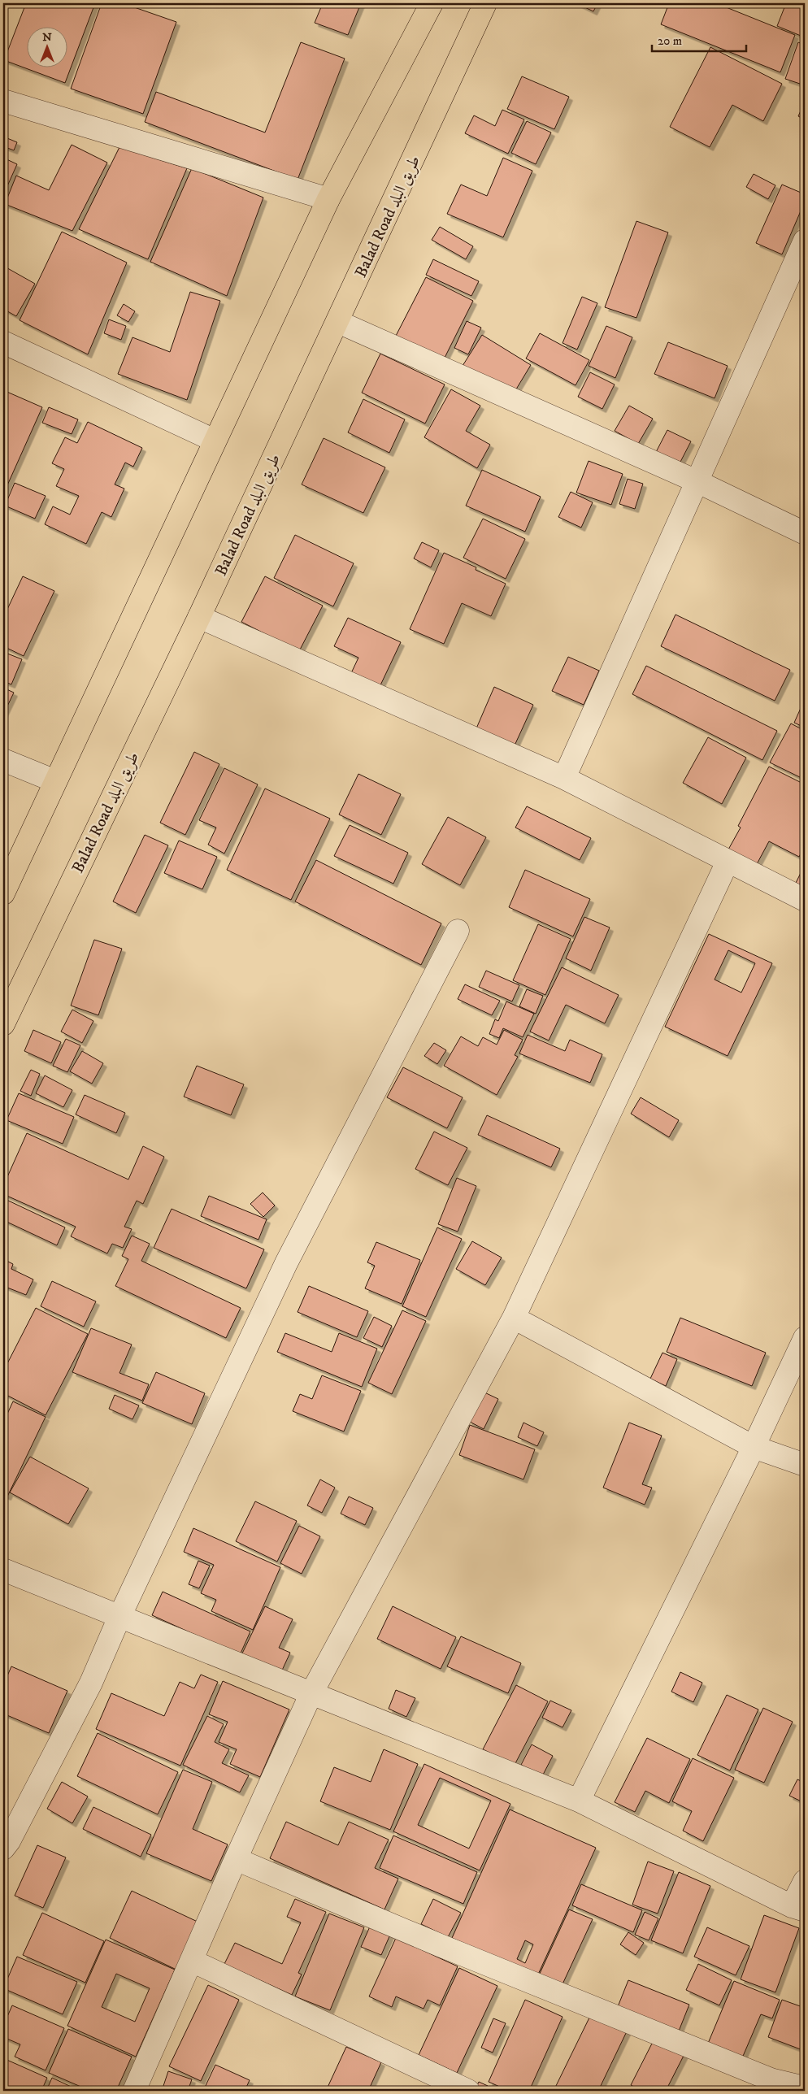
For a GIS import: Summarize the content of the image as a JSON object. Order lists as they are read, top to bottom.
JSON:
{
  "streets": {
    "highway": ["Balad Road طريق البلد"]
  },
  "scale_bar": "20 m",
  "north": "top"
}
